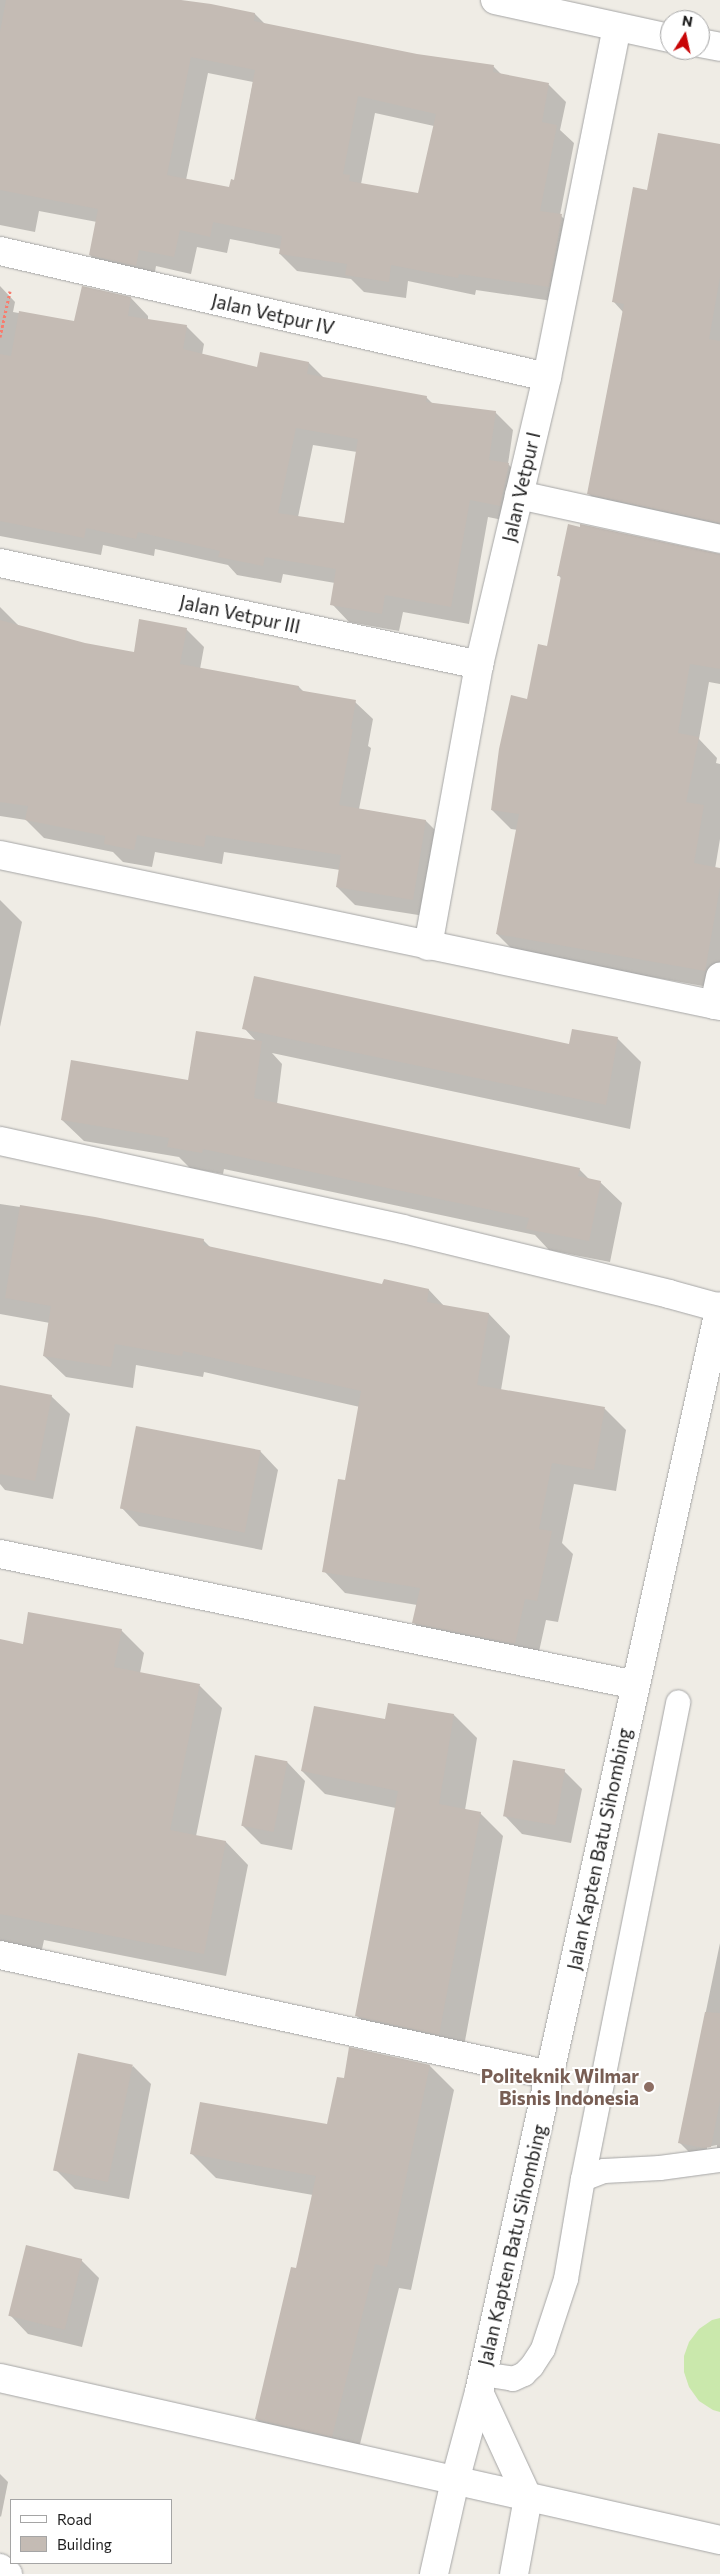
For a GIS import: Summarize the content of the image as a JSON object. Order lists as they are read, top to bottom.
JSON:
{
  "streets": {
    "street": [
      "Jalan Vetpur IV",
      "Jalan Vetpur I",
      "Jalan Vetpur III",
      "Jalan Kapten Batu Sihombing"
    ]
  },
  "crossings": [
    ["Jalan Vetpur IV", "Jalan Vetpur I"],
    ["Jalan Vetpur I", "Jalan Vetpur III"]
  ],
  "places": ["Politeknik Wilmar Bisnis Indonesia"],
  "legend": ["Road", "Building"],
  "north": "top"
}
